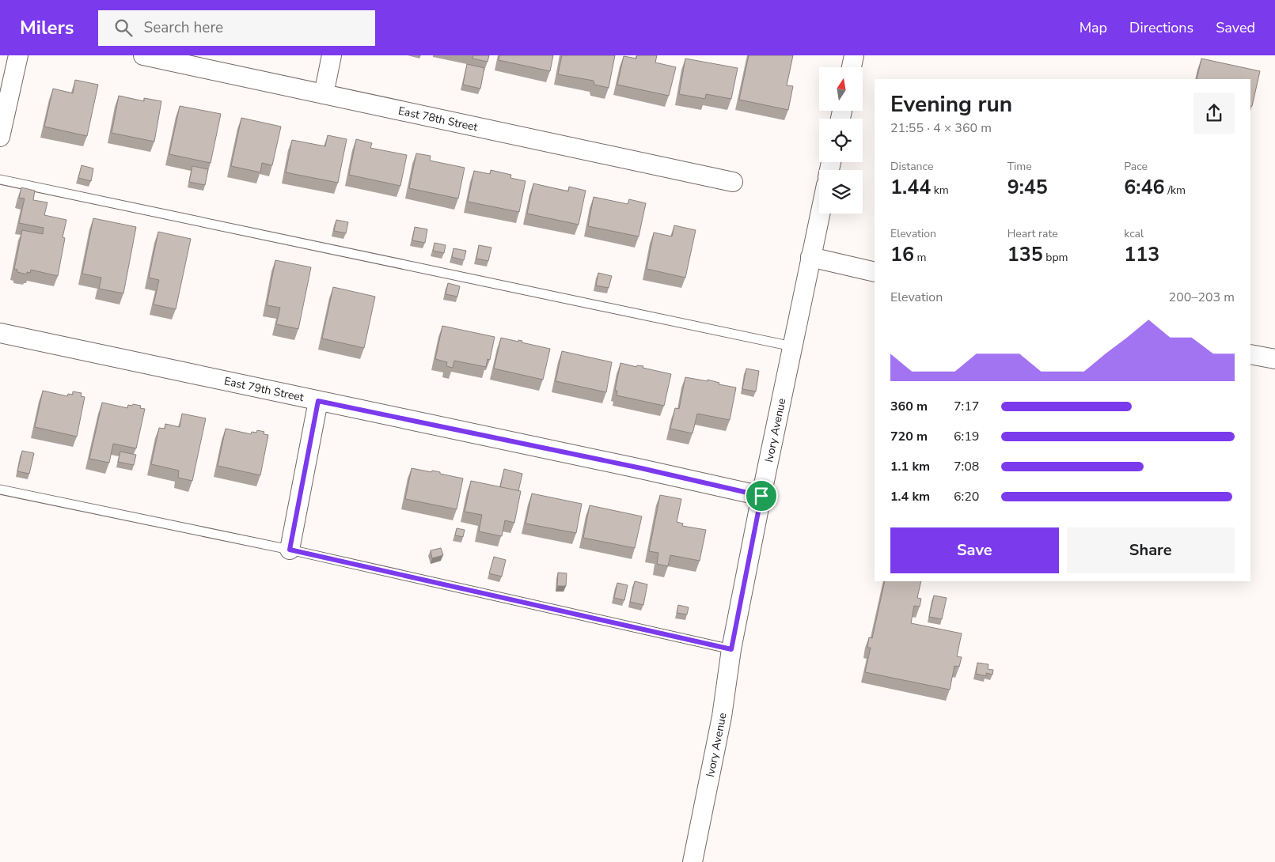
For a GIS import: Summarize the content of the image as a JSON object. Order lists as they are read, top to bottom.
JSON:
{
  "streets": {
    "street": ["East 78th Street", "East 79th Street", "Ivory Avenue"]
  },
  "crossings": [
    ["East 79th Street", "Ivory Avenue"]
  ],
  "north": "top",
  "page": {
    "header": "Milers",
    "search": "Search here",
    "nav": ["Map", "Directions", "Saved"],
    "heading": ["Evening run", "21:55 · 4 × 360 m"],
    "stats": [
      ["Distance", "1.44 km"],
      ["Time", "9:45"],
      ["Pace", "6:46 /km"],
      ["Elevation", "16 m"],
      ["Heart rate", "135 bpm"],
      ["kcal", "113"]
    ],
    "chart": ["Elevation", "200–203 m"],
    "list": [
      {
        "name": "360 m",
        "note": "7:17"
      },
      {
        "name": "720 m",
        "note": "6:19"
      },
      {
        "name": "1.1 km",
        "note": "7:08"
      },
      {
        "name": "1.4 km",
        "note": "6:20"
      }
    ],
    "buttons": ["Save", "Share"]
  }
}
